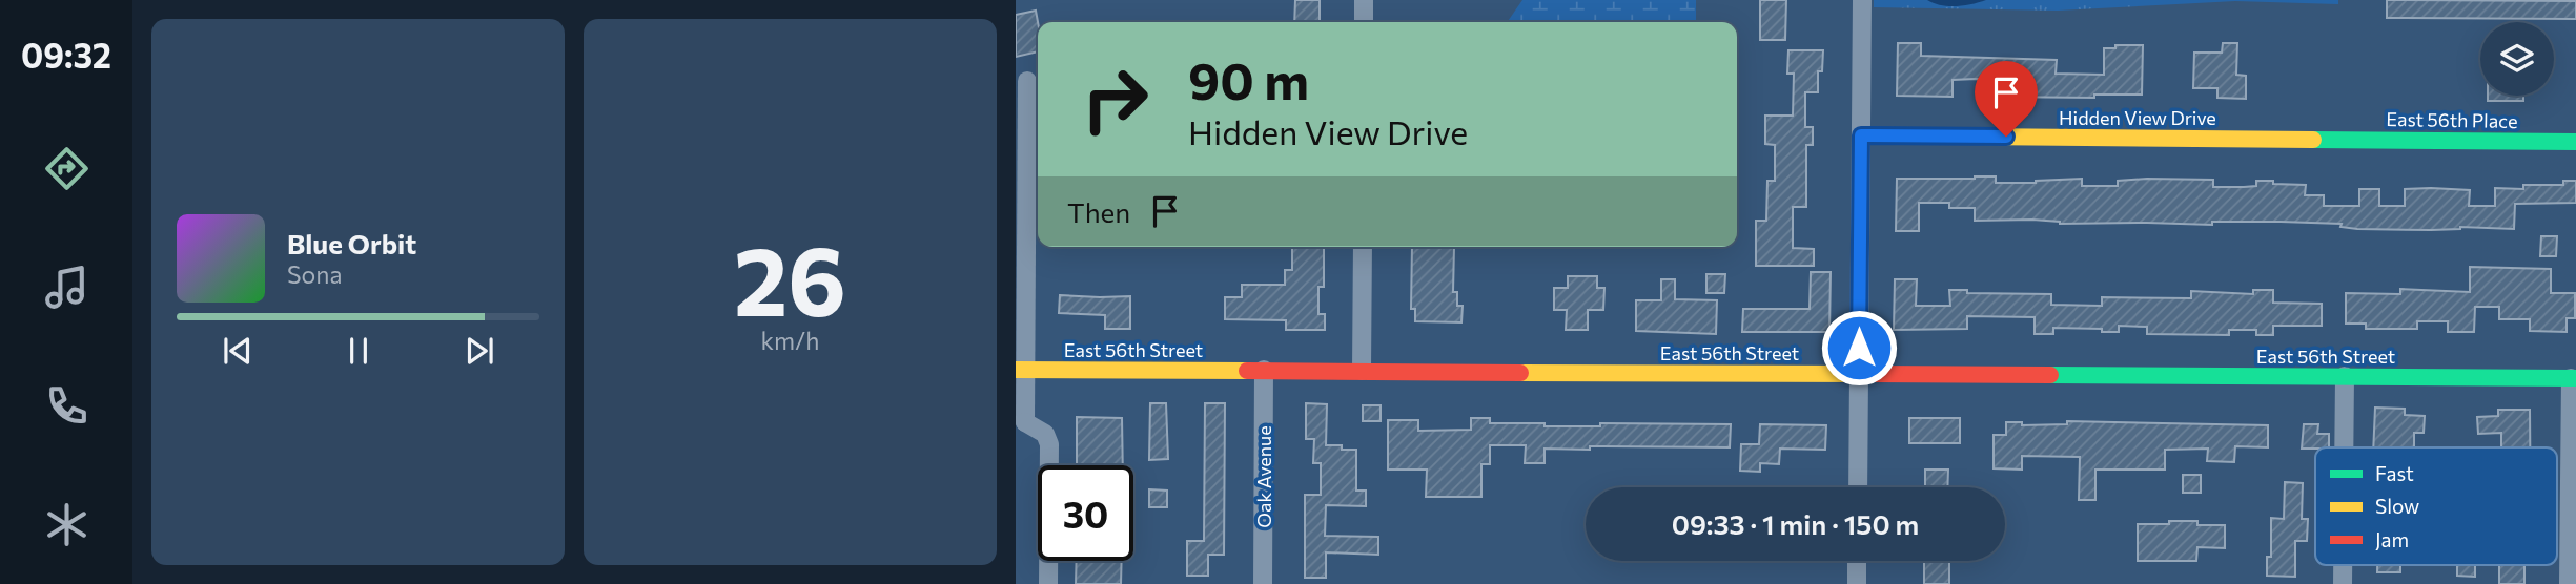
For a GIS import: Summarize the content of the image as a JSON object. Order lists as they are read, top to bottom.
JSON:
{
  "streets": {
    "street": [
      "Hidden View Drive",
      "East 56th Place",
      "East 56th Street",
      "Oak Avenue"
    ]
  },
  "crossings": [
    ["Hidden View Drive", "East 56th Place"],
    ["East 56th Street", "Oak Avenue"]
  ],
  "legend": ["Fast", "Slow", "Jam"],
  "page": {
    "tabs": "09:32",
    "tile": ["26", "km/h"],
    "turn": ["90 m", "Hidden View Drive"],
    "then": "Then",
    "song": ["Blue Orbit", "Sona"],
    "limit": "30",
    "trip": "09:33 · 1 min · 150 m"
  }
}
